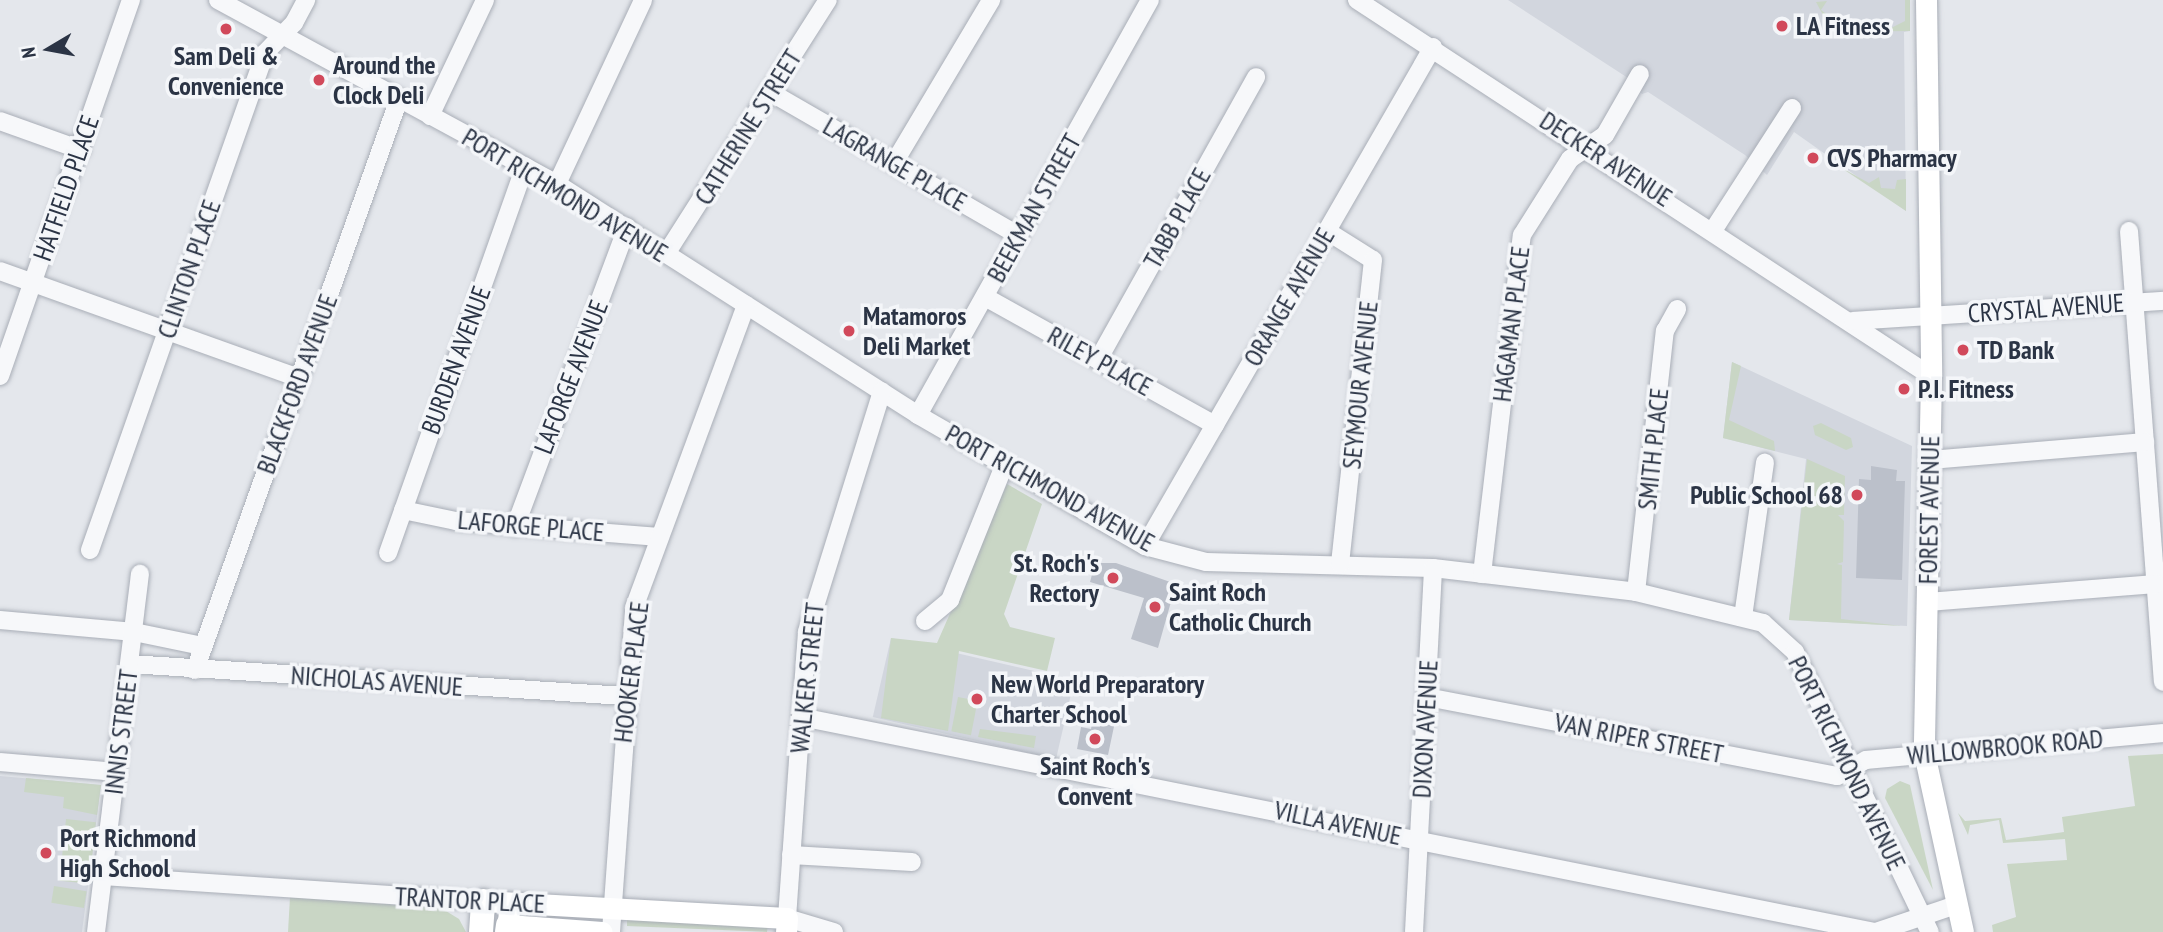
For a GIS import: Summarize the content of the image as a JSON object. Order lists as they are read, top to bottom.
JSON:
{
  "streets": {
    "main road": ["FOREST AVENUE", "TRANTOR PLACE"],
    "street": [
      "CATHERINE STREET",
      "DECKER AVENUE",
      "LAGRANGE PLACE",
      "HATFIELD PLACE",
      "PORT RICHMOND AVENUE",
      "BEEKMAN STREET",
      "TABB PLACE",
      "CLINTON PLACE",
      "ORANGE AVENUE",
      "CRYSTAL AVENUE",
      "HAGAMAN PLACE",
      "BURDEN AVENUE",
      "RILEY PLACE",
      "LAFORGE AVENUE",
      "BLACKFORD AVENUE",
      "SEYMOUR AVENUE",
      "SMITH PLACE",
      "LAFORGE PLACE",
      "HOOKER PLACE",
      "WALKER STREET",
      "NICHOLAS AVENUE",
      "DIXON AVENUE",
      "INNIS STREET",
      "VAN RIPER STREET",
      "WILLOWBROOK ROAD",
      "VILLA AVENUE"
    ]
  },
  "crossings": [
    ["CATHERINE STREET", "LAGRANGE PLACE"],
    ["CATHERINE STREET", "PORT RICHMOND AVENUE"],
    ["DECKER AVENUE", "ORANGE AVENUE"],
    ["DECKER AVENUE", "HAGAMAN PLACE"],
    ["DECKER AVENUE", "FOREST AVENUE"],
    ["LAGRANGE PLACE", "BEEKMAN STREET"],
    ["PORT RICHMOND AVENUE", "BEEKMAN STREET"],
    ["PORT RICHMOND AVENUE", "CLINTON PLACE"],
    ["PORT RICHMOND AVENUE", "ORANGE AVENUE"],
    ["PORT RICHMOND AVENUE", "HAGAMAN PLACE"],
    ["PORT RICHMOND AVENUE", "BURDEN AVENUE"],
    ["PORT RICHMOND AVENUE", "LAFORGE AVENUE"],
    ["PORT RICHMOND AVENUE", "BLACKFORD AVENUE"],
    ["PORT RICHMOND AVENUE", "SEYMOUR AVENUE"],
    ["PORT RICHMOND AVENUE", "SMITH PLACE"],
    ["PORT RICHMOND AVENUE", "HOOKER PLACE"],
    ["PORT RICHMOND AVENUE", "WALKER STREET"],
    ["PORT RICHMOND AVENUE", "DIXON AVENUE"],
    ["PORT RICHMOND AVENUE", "VAN RIPER STREET"],
    ["PORT RICHMOND AVENUE", "WILLOWBROOK ROAD"],
    ["PORT RICHMOND AVENUE", "VILLA AVENUE"],
    ["BEEKMAN STREET", "RILEY PLACE"],
    ["TABB PLACE", "RILEY PLACE"],
    ["ORANGE AVENUE", "RILEY PLACE"],
    ["ORANGE AVENUE", "SEYMOUR AVENUE"],
    ["CRYSTAL AVENUE", "FOREST AVENUE"],
    ["BURDEN AVENUE", "LAFORGE PLACE"],
    ["LAFORGE AVENUE", "LAFORGE PLACE"],
    ["BLACKFORD AVENUE", "NICHOLAS AVENUE"],
    ["FOREST AVENUE", "WILLOWBROOK ROAD"],
    ["FOREST AVENUE", "VILLA AVENUE"],
    ["LAFORGE PLACE", "HOOKER PLACE"],
    ["HOOKER PLACE", "NICHOLAS AVENUE"],
    ["HOOKER PLACE", "TRANTOR PLACE"],
    ["WALKER STREET", "VILLA AVENUE"],
    ["WALKER STREET", "TRANTOR PLACE"],
    ["NICHOLAS AVENUE", "INNIS STREET"],
    ["DIXON AVENUE", "VAN RIPER STREET"],
    ["DIXON AVENUE", "VILLA AVENUE"],
    ["INNIS STREET", "TRANTOR PLACE"],
    ["VAN RIPER STREET", "WILLOWBROOK ROAD"]
  ],
  "places": [
    "LA Fitness",
    "Sam Deli & Convenience",
    "Around the Clock Deli",
    "CVS Pharmacy",
    "Matamoros Deli Market",
    "TD Bank",
    "P.I. Fitness",
    "Public School 68",
    "St. Roch's Rectory",
    "Saint Roch Catholic Church",
    "New World Preparatory Charter School",
    "Saint Roch's Convent",
    "Port Richmond High School"
  ],
  "north": "left"
}
